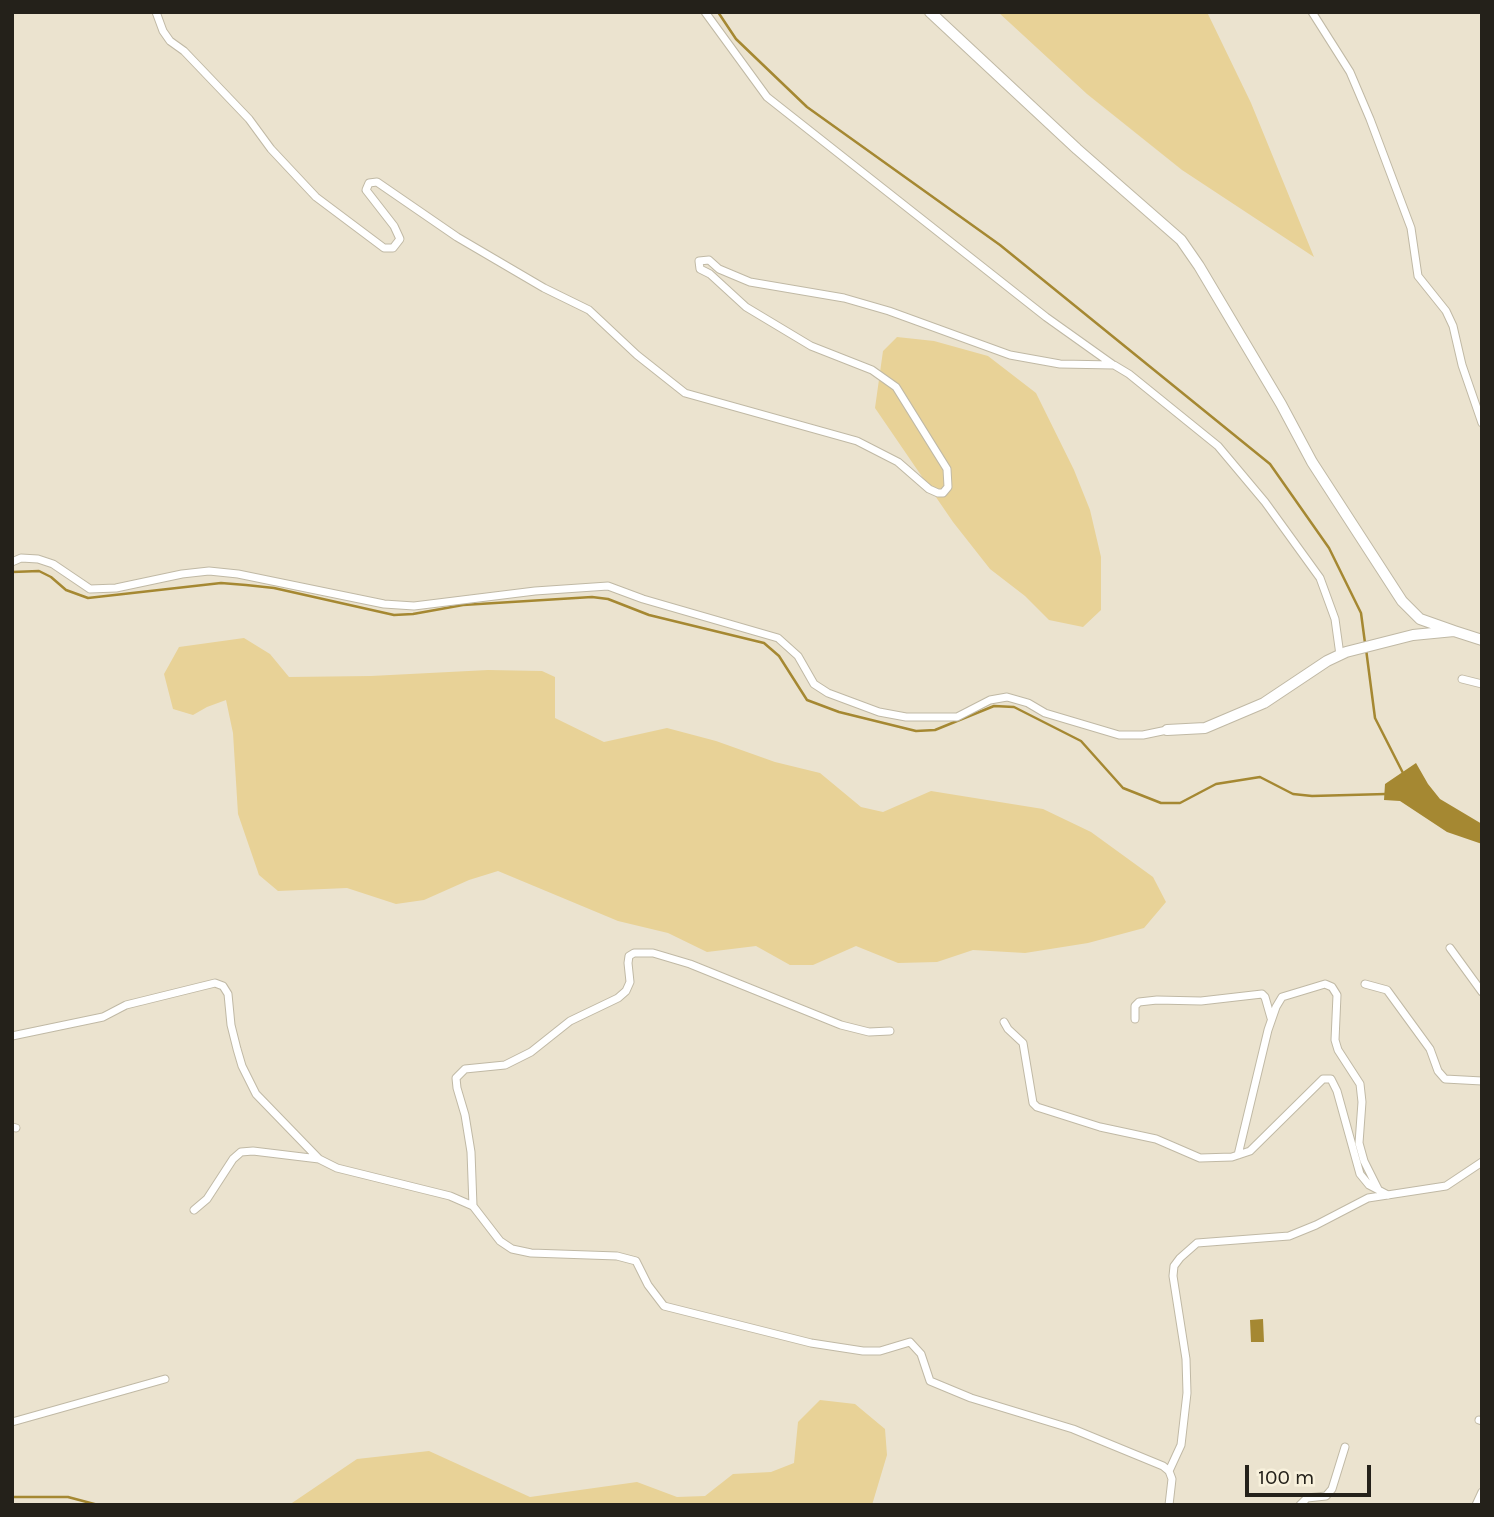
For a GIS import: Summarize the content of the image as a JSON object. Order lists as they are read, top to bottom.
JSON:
{
  "scale_bar": "100 m"
}
